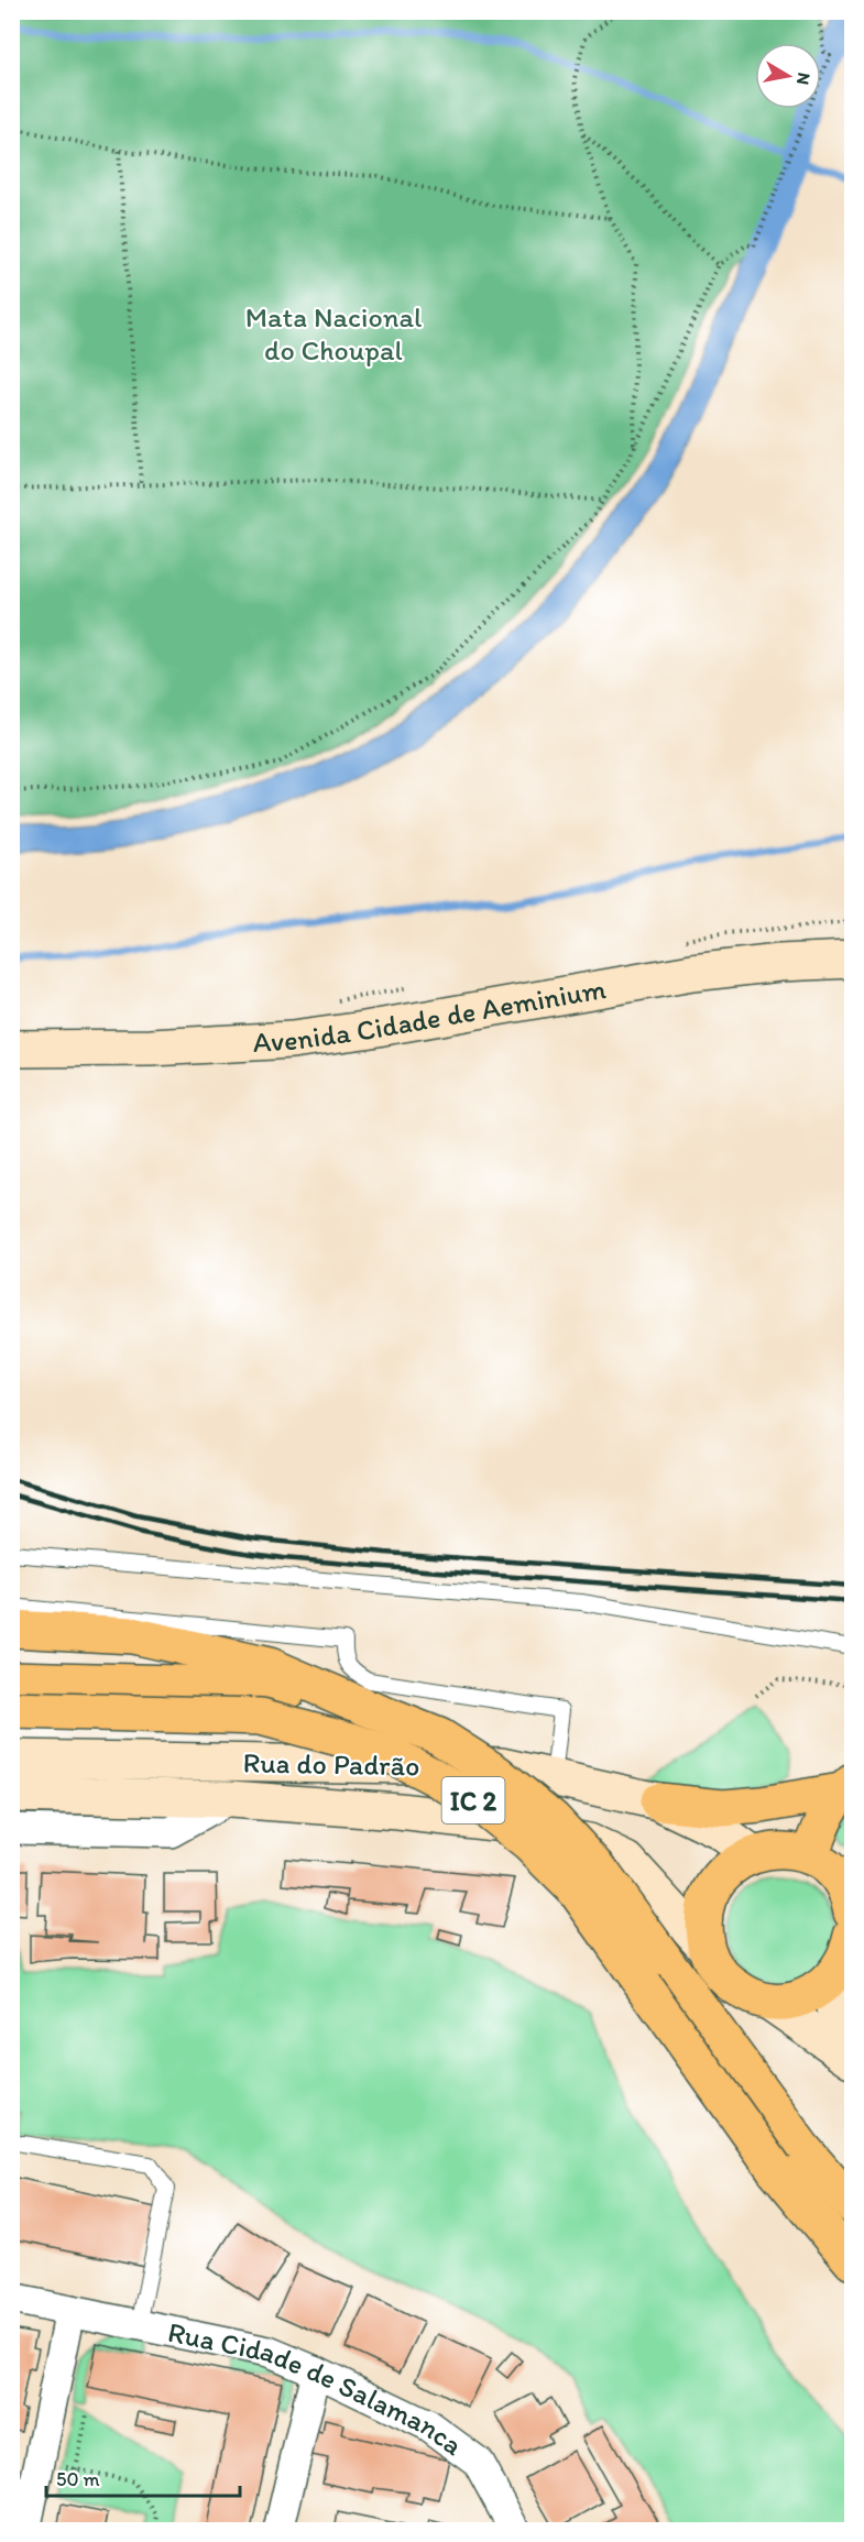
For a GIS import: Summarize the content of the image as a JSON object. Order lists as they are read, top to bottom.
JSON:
{
  "streets": {
    "main road": ["Avenida Cidade de Aeminium", "Rua do Padrão", "IC 2"],
    "street": ["Rua Cidade de Salamanca"]
  },
  "parks": ["Mata Nacional do Choupal"],
  "scale_bar": "50 m",
  "north": "right"
}
